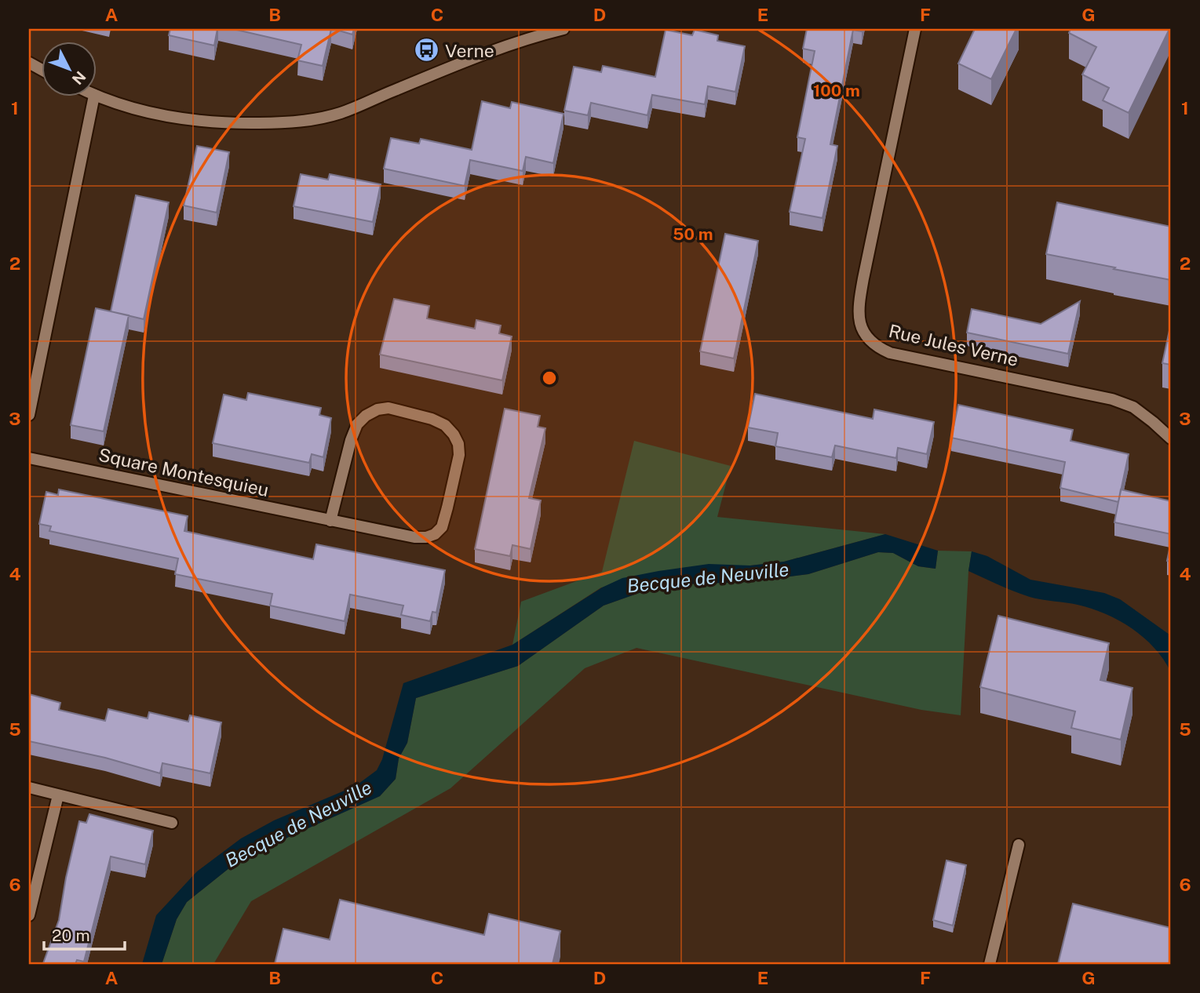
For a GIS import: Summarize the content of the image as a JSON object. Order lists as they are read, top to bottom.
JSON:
{
  "streets": {
    "street": ["Rue Jules Verne", "Square Montesquieu"]
  },
  "water": ["Becque de Neuville"],
  "places": {
    "bus stop": ["Verne"]
  },
  "scale_bar": "20 m",
  "north": "bottom right",
  "grid": {
    "columns": [
      "A",
      "B",
      "C",
      "D",
      "E",
      "F",
      "G"
    ],
    "rows": [
      "1",
      "2",
      "3",
      "4",
      "5",
      "6"
    ]
  },
  "rings": ["100 m", "50 m"]
}
